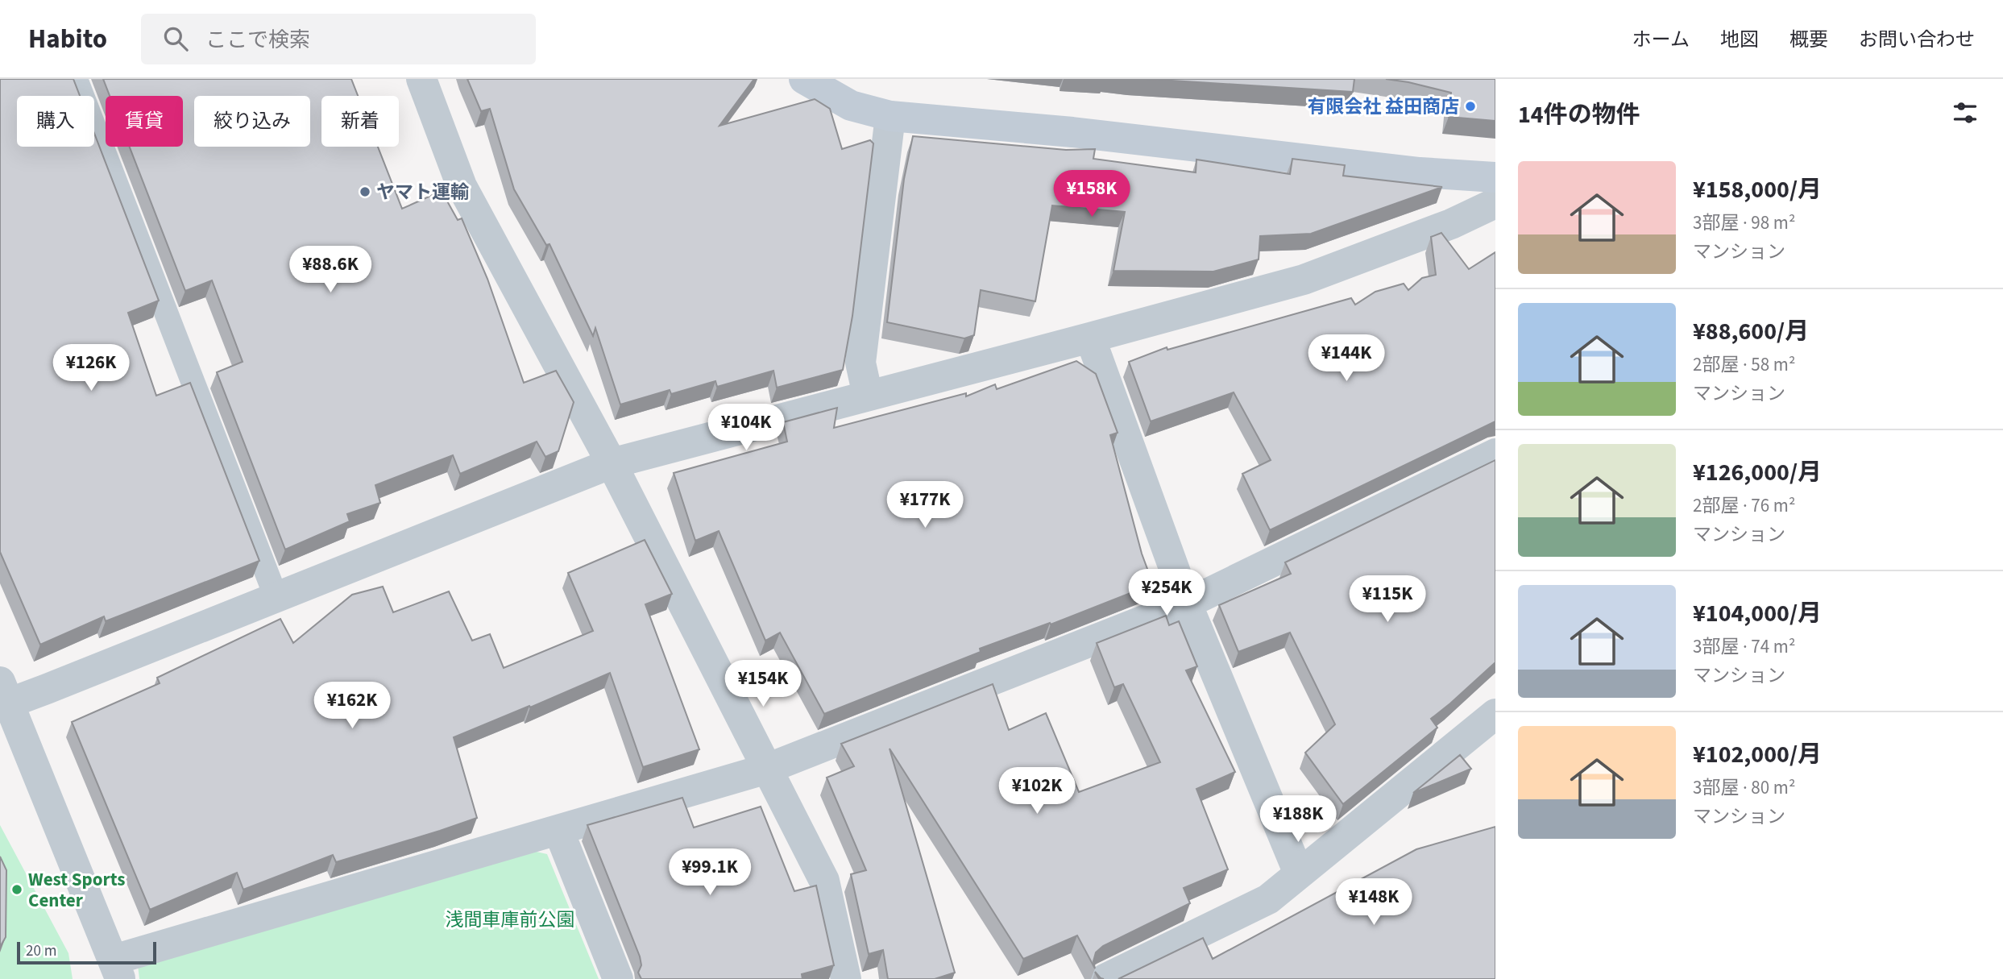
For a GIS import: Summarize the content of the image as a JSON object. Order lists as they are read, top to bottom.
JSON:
{
  "parks": ["浅間車庫前公園"],
  "places": ["有限会社 益田商店", "ヤマト運輸", "West Sports Center"],
  "scale_bar": "20 m",
  "page": {
    "header": "Habito",
    "search": "ここで検索",
    "nav": [
      "ホーム",
      "地図",
      "概要",
      "お問い合わせ"
    ],
    "heading": "14件の物件",
    "chip": [
      "購入",
      "賃貸",
      "絞り込み",
      "新着"
    ],
    "list": [
      {
        "name": "¥158,000/月",
        "note": "3部屋 · 98 m² · マンション"
      },
      {
        "name": "¥88,600/月",
        "note": "2部屋 · 58 m² · マンション"
      },
      {
        "name": "¥126,000/月",
        "note": "2部屋 · 76 m² · マンション"
      },
      {
        "name": "¥104,000/月",
        "note": "3部屋 · 74 m² · マンション"
      },
      {
        "name": "¥102,000/月",
        "note": "3部屋 · 80 m² · マンション"
      }
    ],
    "price": [
      "¥158K",
      "¥88.6K",
      "¥144K",
      "¥126K",
      "¥104K",
      "¥177K",
      "¥254K",
      "¥115K",
      "¥154K",
      "¥162K",
      "¥102K",
      "¥188K",
      "¥99.1K",
      "¥148K"
    ],
    "scale": "20 m"
  }
}
